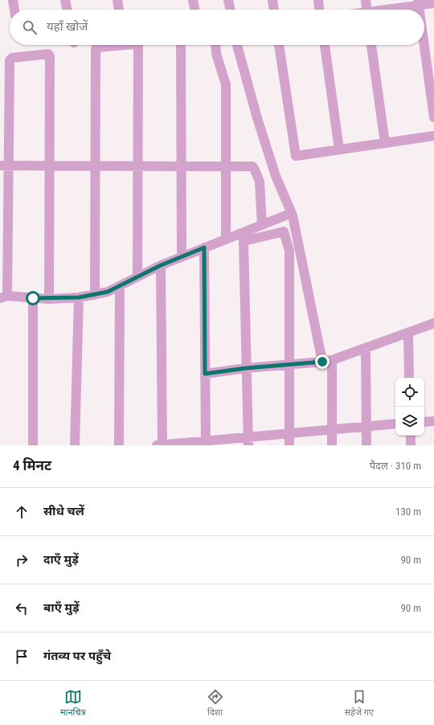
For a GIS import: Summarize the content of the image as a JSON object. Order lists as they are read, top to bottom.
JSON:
{
  "page": {
    "search": "यहाँ खोजें",
    "heading": ["4 मिनट", "पैदल · 310 m"],
    "list": [
      ["सीधे चलें", "130 m"],
      ["दाएँ मुड़ें", "90 m"],
      ["बाएँ मुड़ें", "90 m"],
      "गंतव्य पर पहुँचे"
    ],
    "nav": ["मानचित्र", "दिशा", "सहेजे गए"]
  }
}
